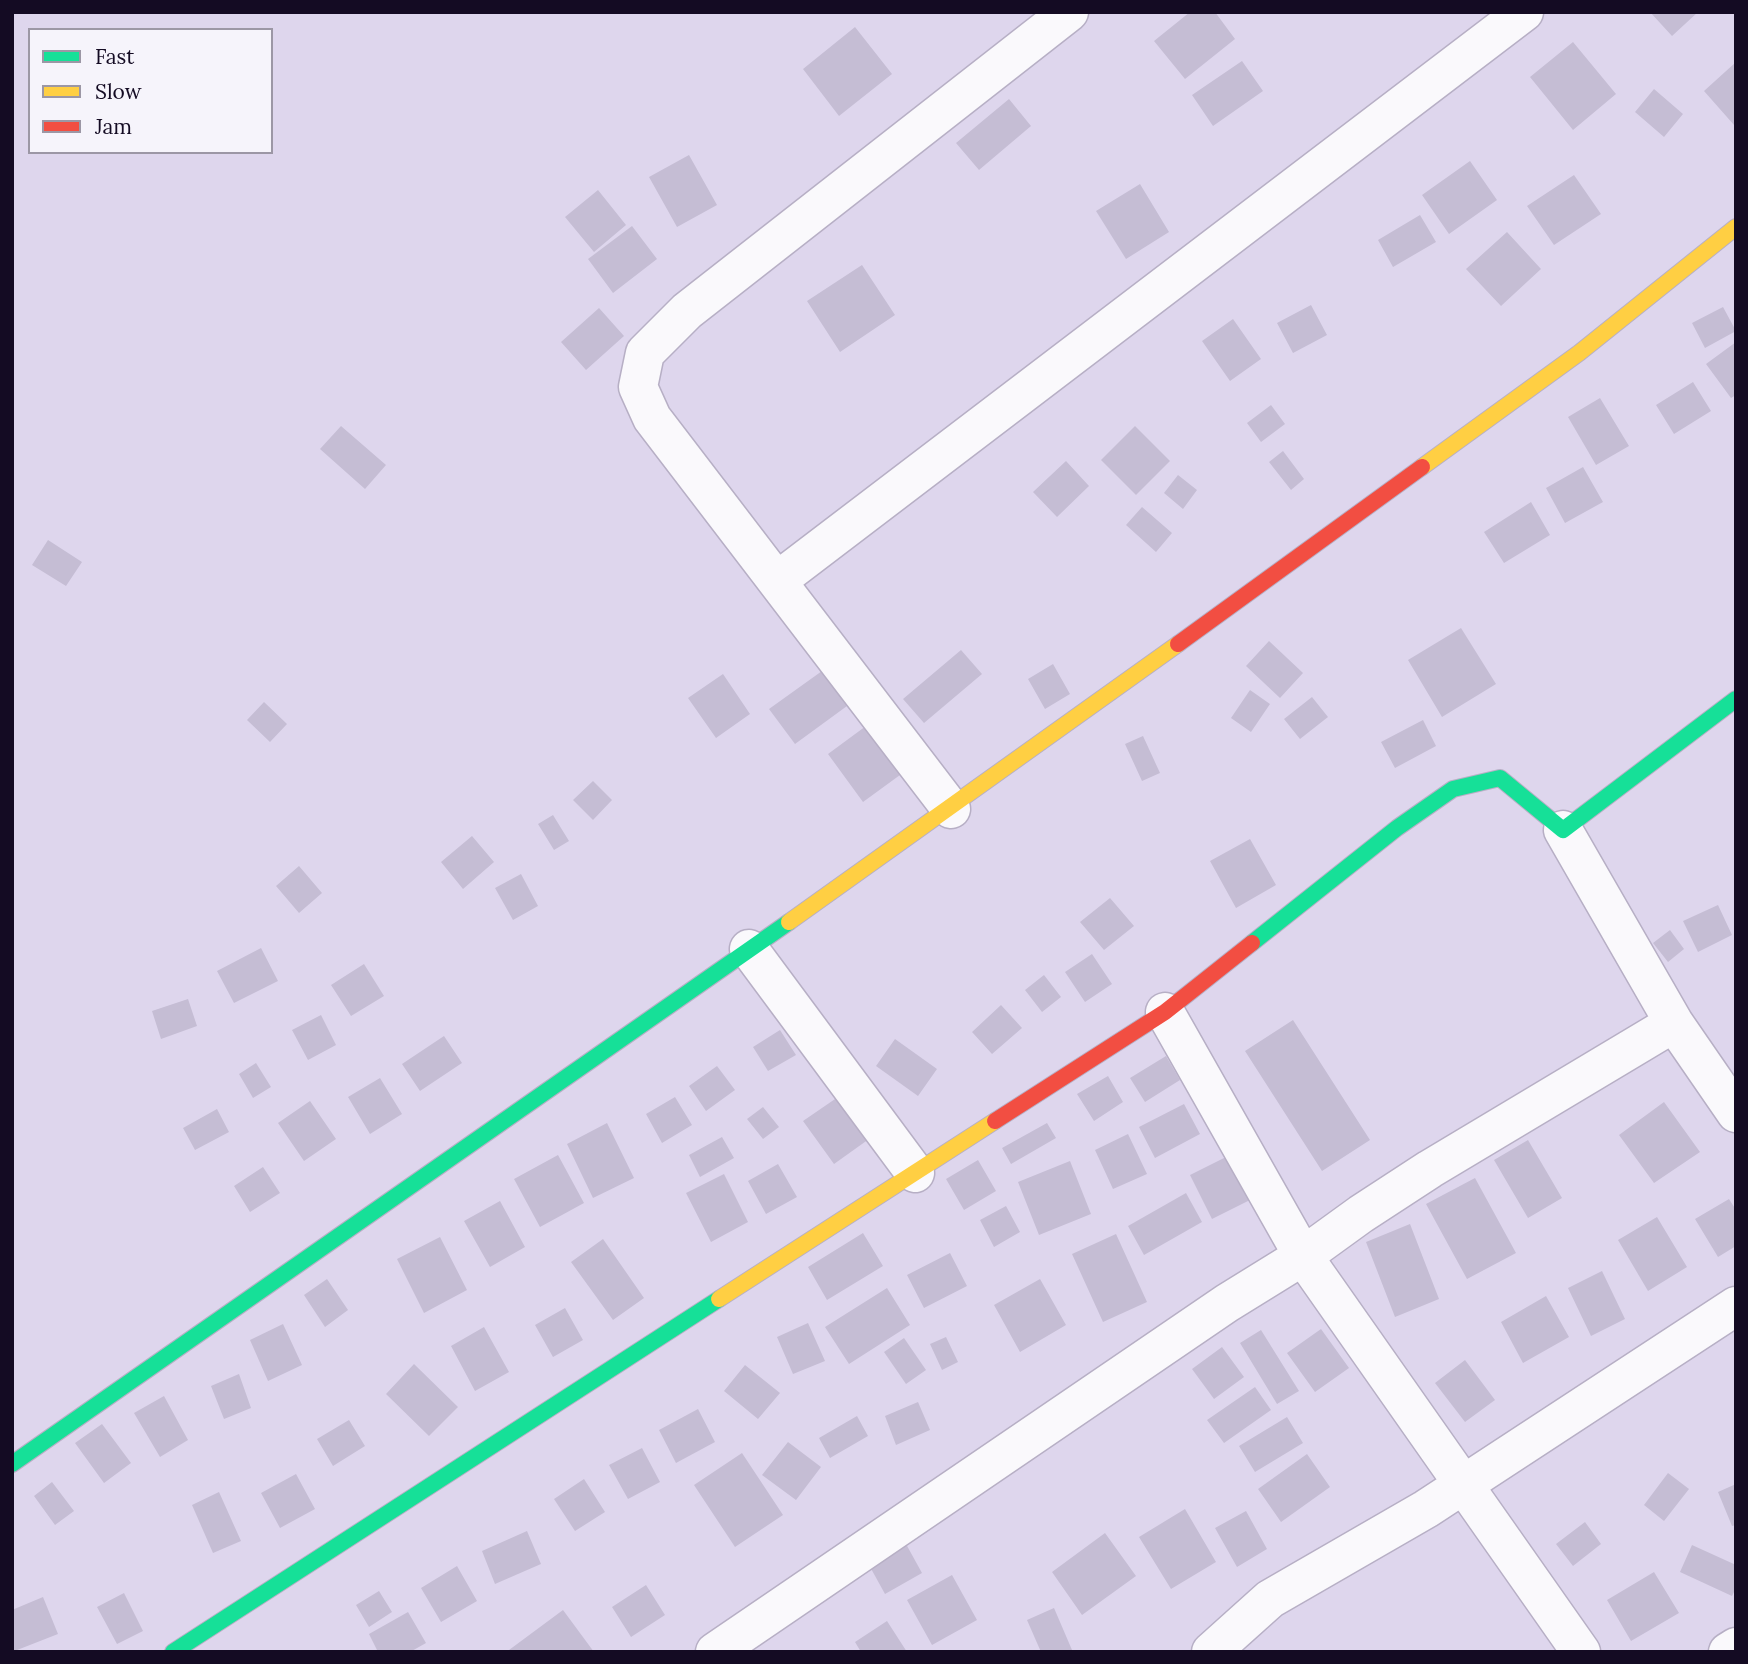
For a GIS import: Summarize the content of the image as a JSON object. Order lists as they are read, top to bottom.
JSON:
{
  "legend": ["Fast", "Slow", "Jam"]
}
